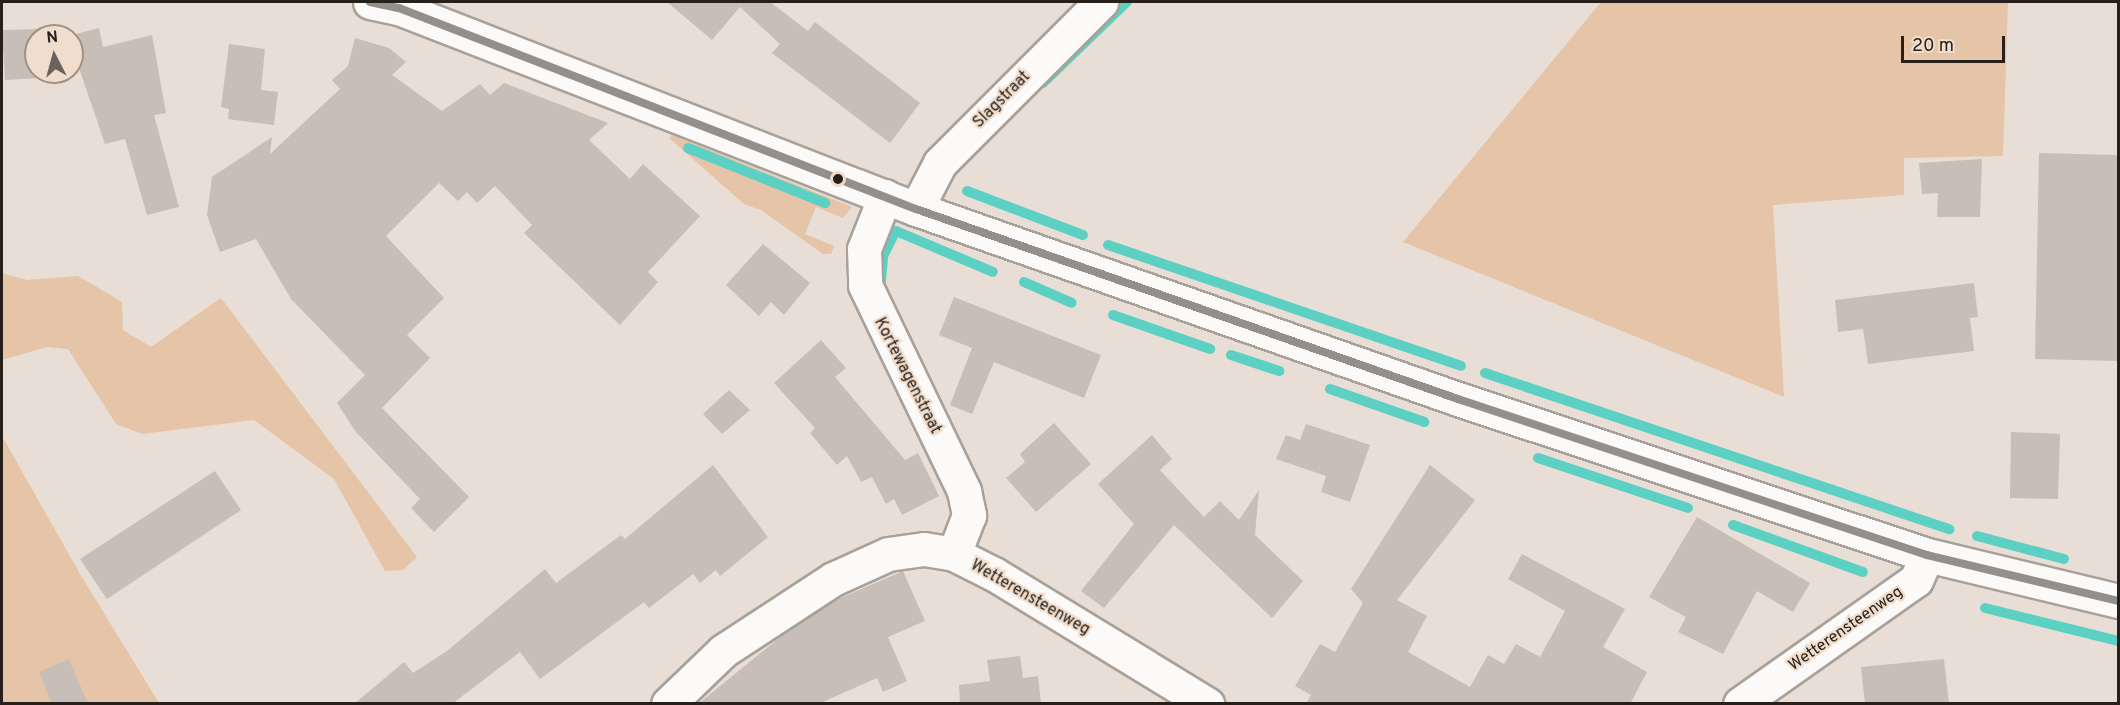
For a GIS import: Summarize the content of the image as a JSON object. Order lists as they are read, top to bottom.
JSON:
{
  "streets": {
    "street": ["Slagstraat", "Kortewagenstraat", "Wetterensteenweg"]
  },
  "crossings": [
    ["Kortewagenstraat", "Wetterensteenweg"]
  ],
  "scale_bar": "20 m",
  "north": "top"
}
